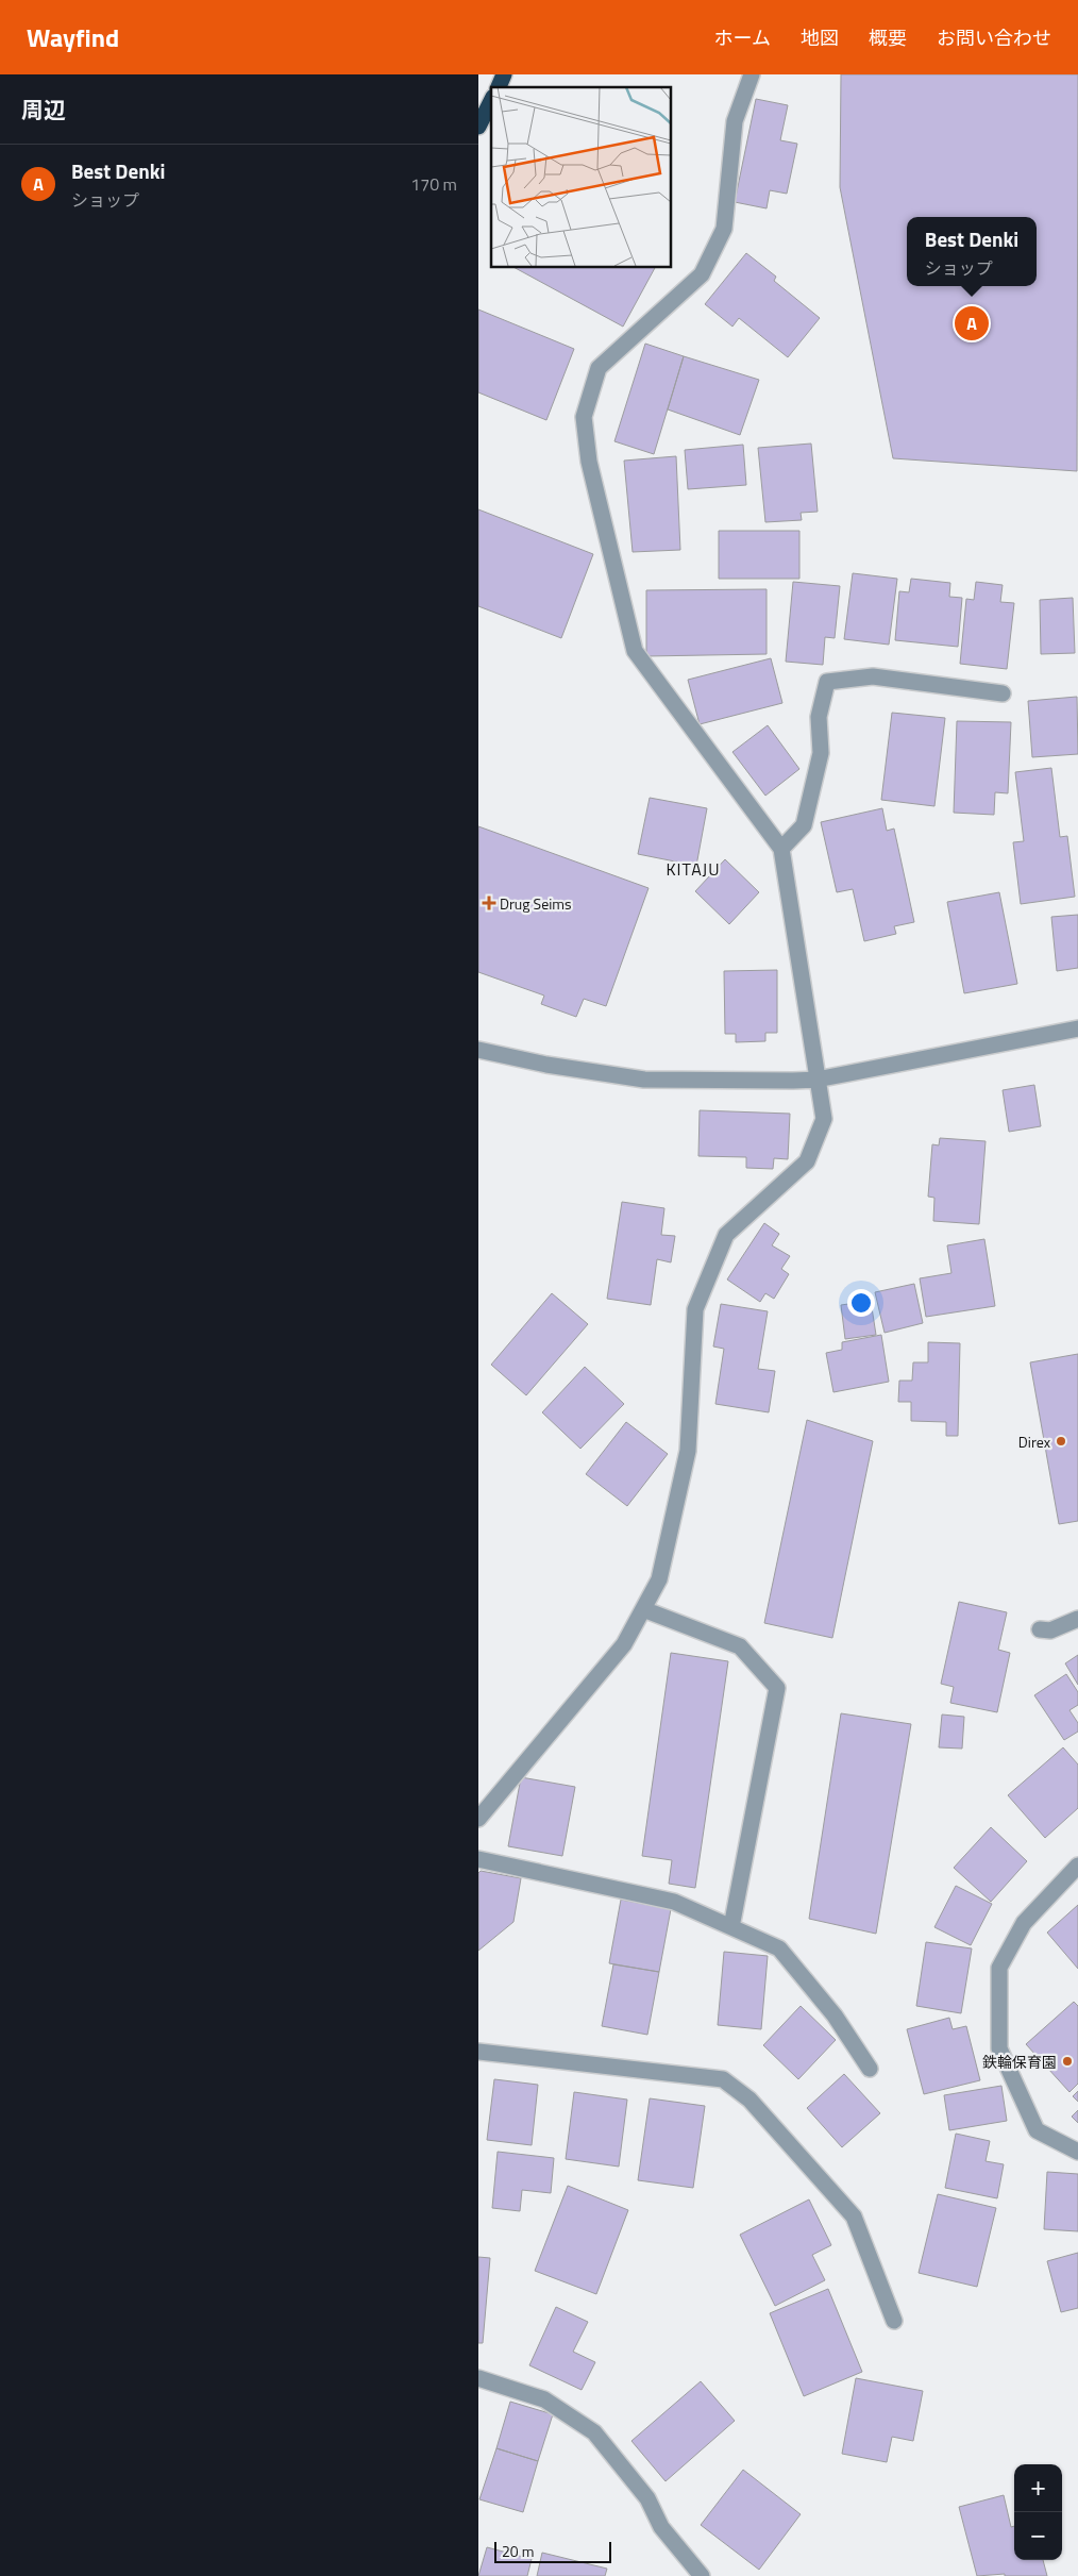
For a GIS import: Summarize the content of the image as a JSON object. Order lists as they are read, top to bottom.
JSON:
{
  "districts": ["KITAJU"],
  "places": {
    "health": ["Drug Seims"],
    "other": ["Direx", "鉄輪保育園"]
  },
  "scale_bar": "20 m",
  "page": {
    "header": "Wayfind",
    "nav": [
      "ホーム",
      "地図",
      "概要",
      "お問い合わせ"
    ],
    "heading": "周辺",
    "list": [
      {
        "mark": "A",
        "name": "Best Denki",
        "note": "ショップ",
        "value": "170 m"
      }
    ],
    "popup": ["Best Denki", "ショップ"],
    "pins": "A",
    "map_buttons": ["+", "−"],
    "scale": "20 m"
  }
}
